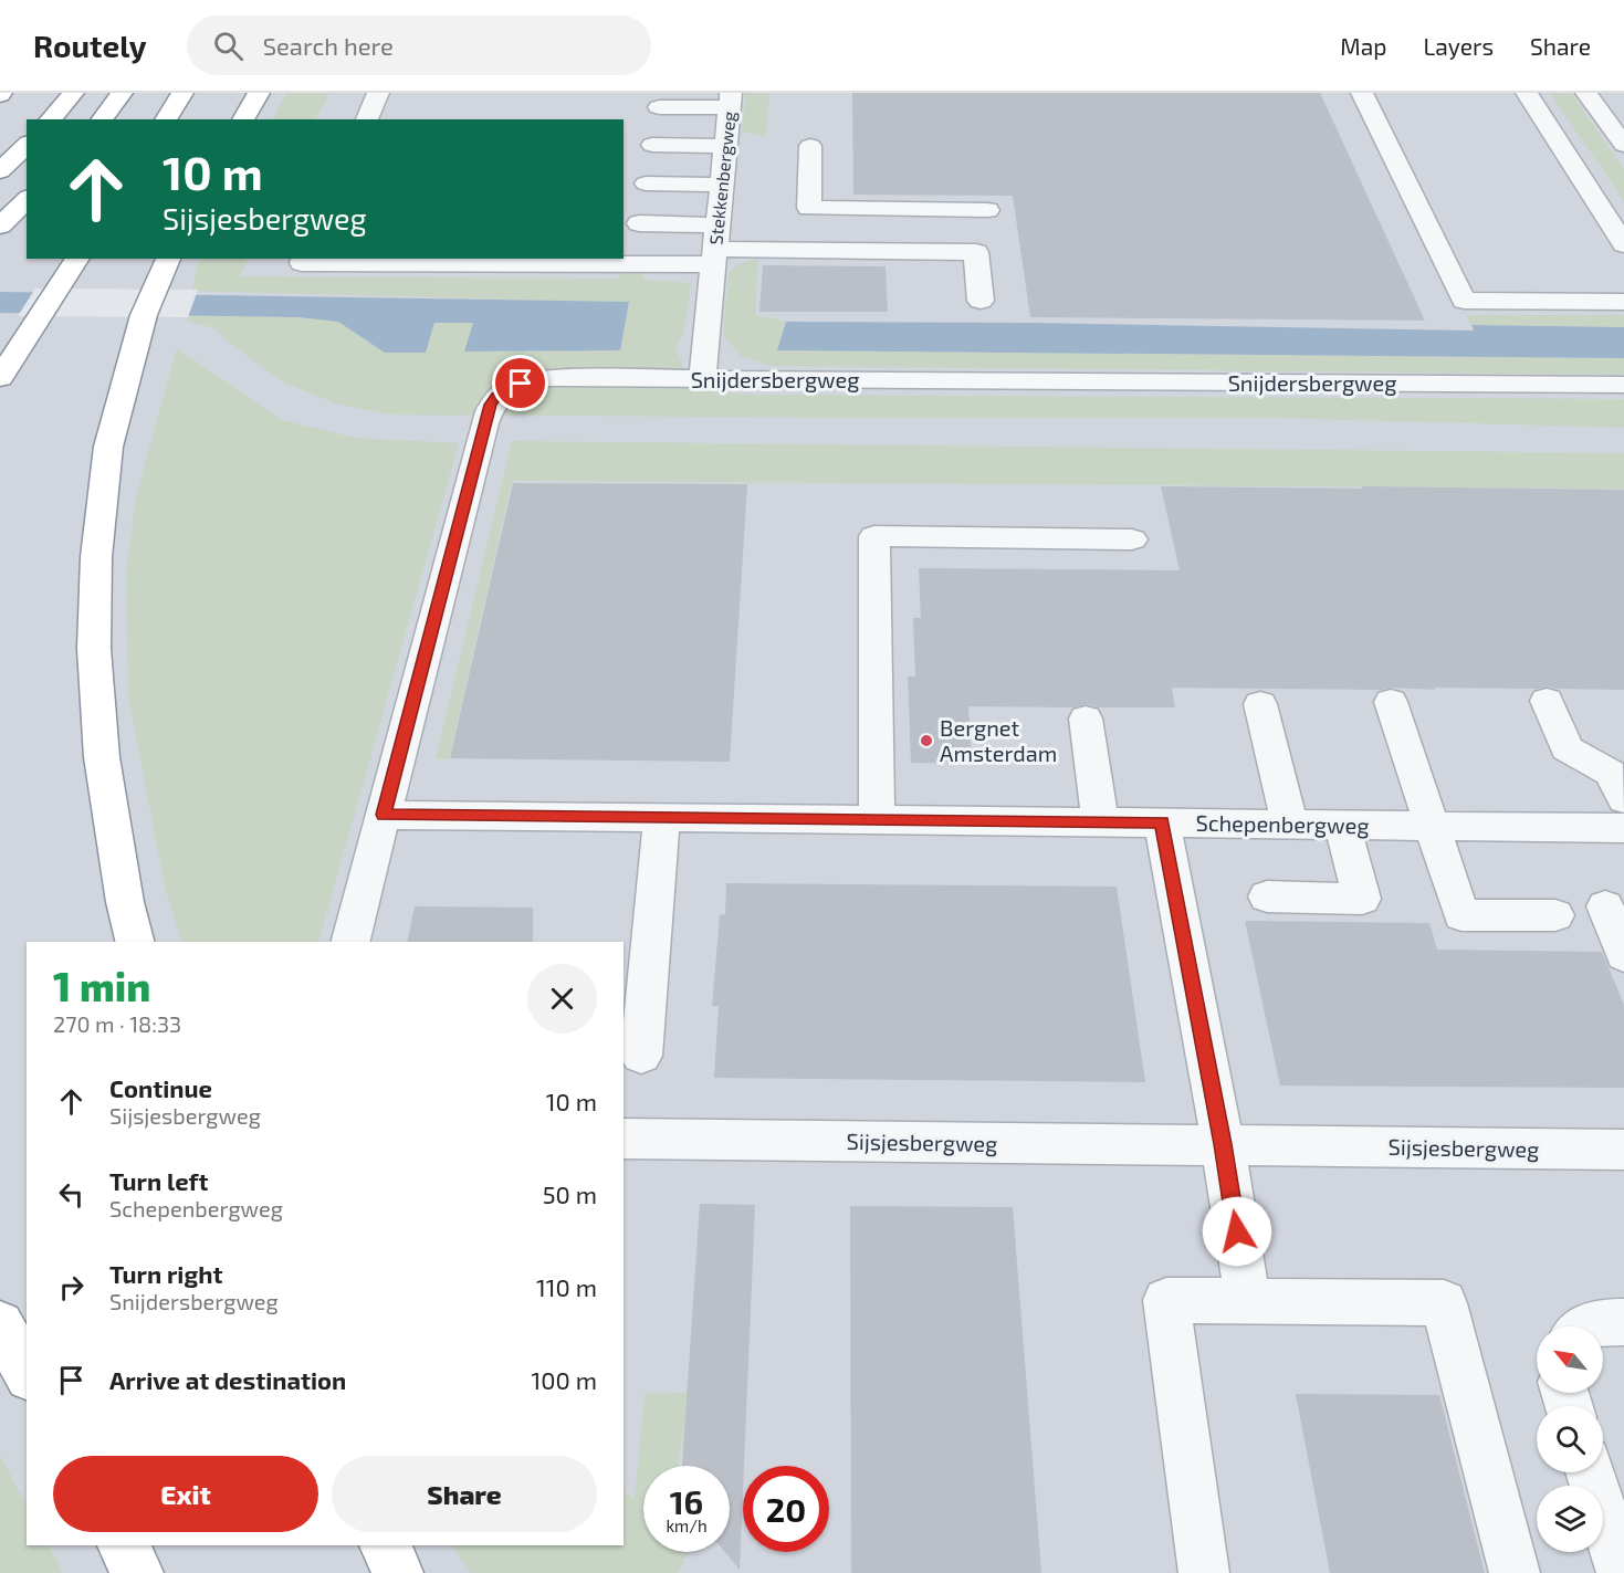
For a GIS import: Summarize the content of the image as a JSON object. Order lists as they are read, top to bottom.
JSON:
{
  "streets": {
    "street": [
      "Stekkenbergweg",
      "Snijdersbergweg",
      "Schepenbergweg",
      "Sijsjesbergweg"
    ]
  },
  "crossings": [
    ["Stekkenbergweg", "Snijdersbergweg"],
    ["Snijdersbergweg", "Schepenbergweg"]
  ],
  "places": ["Bergnet Amsterdam"],
  "north": "top left",
  "page": {
    "header": "Routely",
    "search": "Search here",
    "nav": ["Map", "Layers", "Share"],
    "turn": ["10 m", "Sijsjesbergweg"],
    "heading": ["1 min", "270 m · 18:33"],
    "list": [
      {
        "name": "Continue",
        "note": "Sijsjesbergweg",
        "value": "10 m"
      },
      {
        "name": "Turn left",
        "note": "Schepenbergweg",
        "value": "50 m"
      },
      {
        "name": "Turn right",
        "note": "Snijdersbergweg",
        "value": "110 m"
      },
      {
        "name": "Arrive at destination",
        "value": "100 m"
      }
    ],
    "buttons": ["Exit", "Share"],
    "speed": "16 km/h",
    "limit": "20"
  }
}
